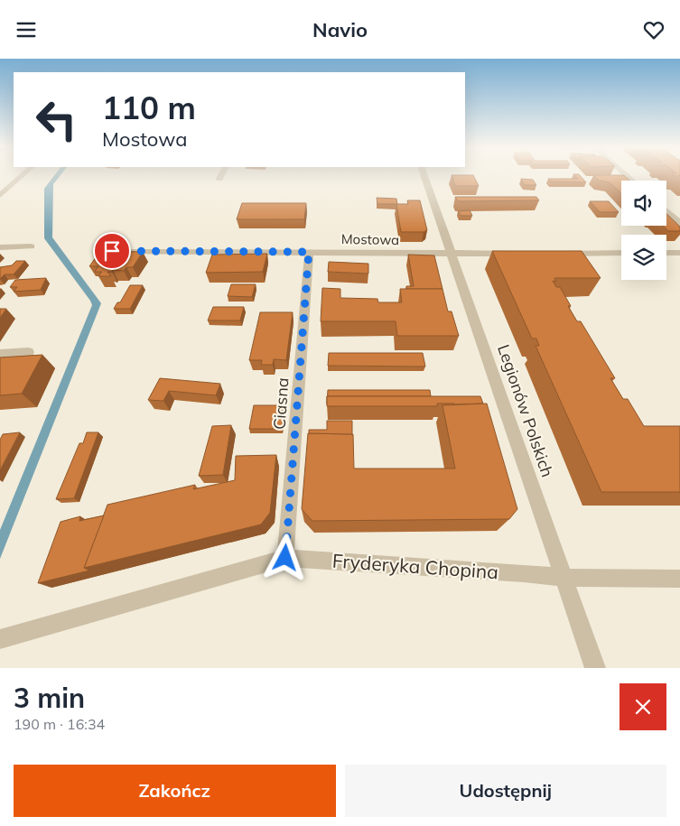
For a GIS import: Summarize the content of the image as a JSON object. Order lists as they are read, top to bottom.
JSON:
{
  "streets": {
    "street": [
      "Mostowa",
      "Ciasna",
      "Legionów Polskich",
      "Fryderyka Chopina"
    ]
  },
  "crossings": [
    ["Mostowa", "Ciasna"],
    ["Mostowa", "Legionów Polskich"],
    ["Ciasna", "Fryderyka Chopina"],
    ["Legionów Polskich", "Fryderyka Chopina"]
  ],
  "page": {
    "header": "Navio",
    "turn": ["110 m", "Mostowa"],
    "heading": ["3 min", "190 m · 16:34"],
    "buttons": ["Zakończ", "Udostępnij"]
  }
}
